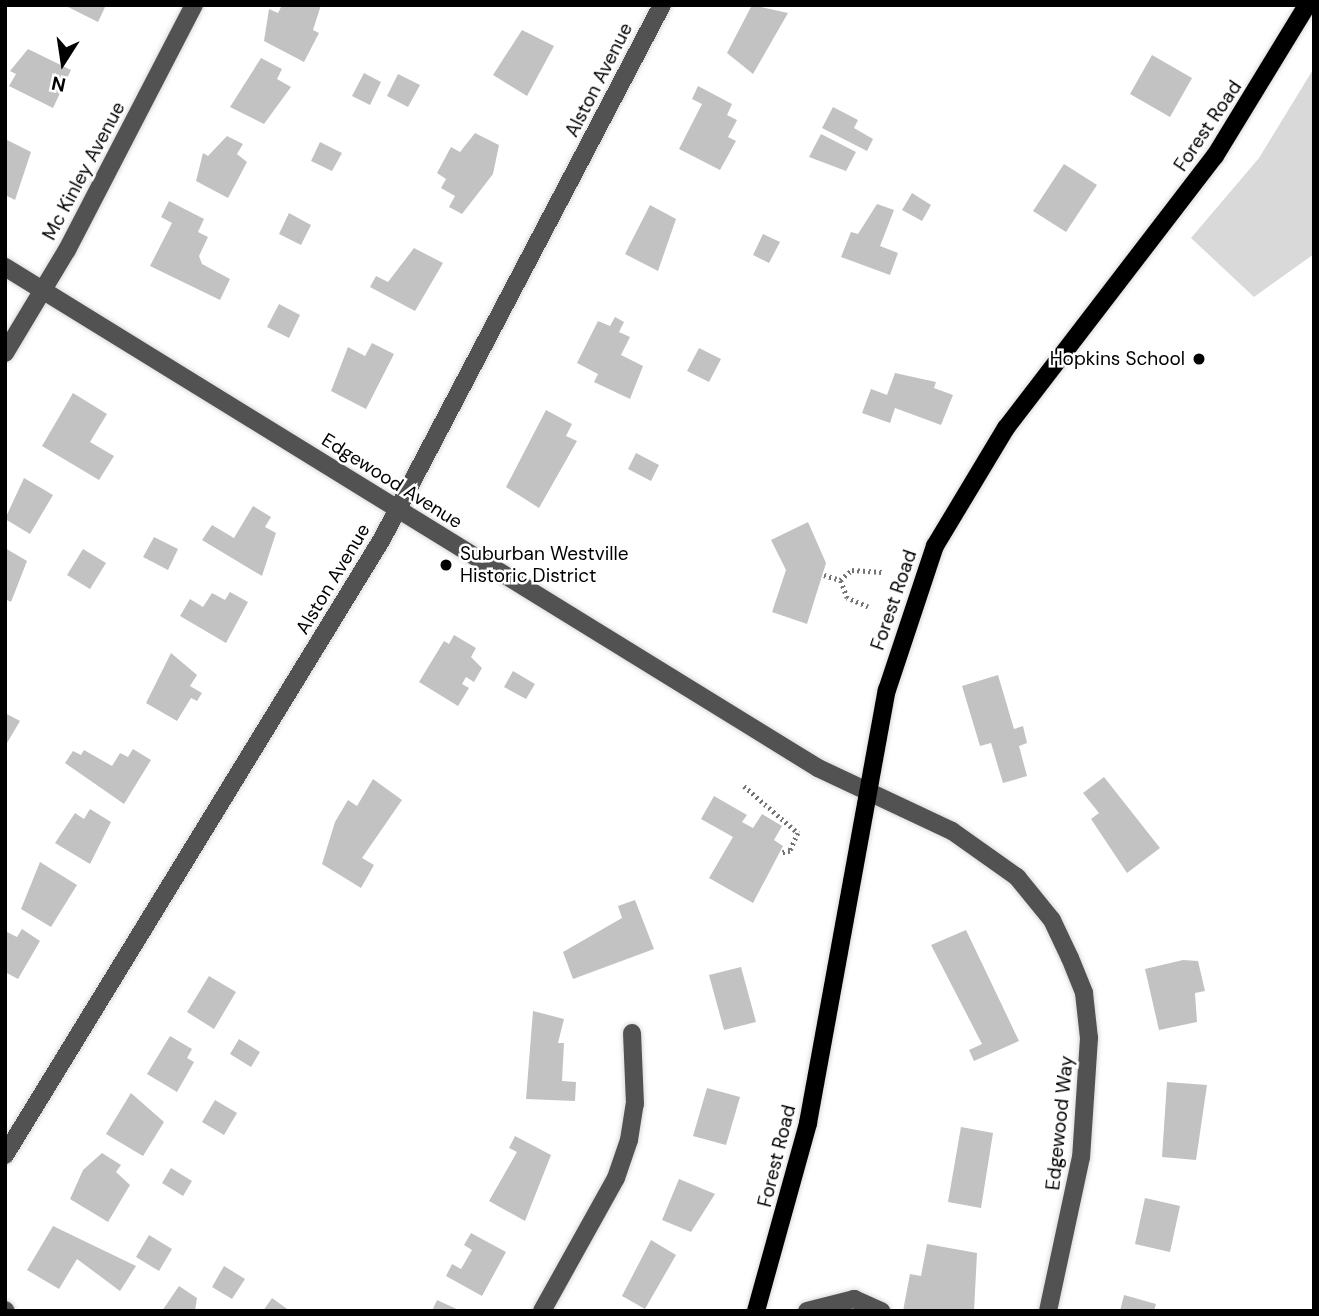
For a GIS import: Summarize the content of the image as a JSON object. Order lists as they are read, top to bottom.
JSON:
{
  "streets": {
    "main road": ["Forest Road"],
    "street": [
      "Alston Avenue",
      "Mc Kinley Avenue",
      "Edgewood Avenue",
      "Edgewood Way"
    ]
  },
  "crossings": [
    ["Alston Avenue", "Edgewood Avenue"],
    ["Forest Road", "Edgewood Avenue"],
    ["Forest Road", "Edgewood Way"],
    ["Mc Kinley Avenue", "Edgewood Avenue"],
    ["Edgewood Avenue", "Edgewood Way"]
  ],
  "places": ["Hopkins School", "Suburban Westville Historic District"],
  "north": "bottom"
}
